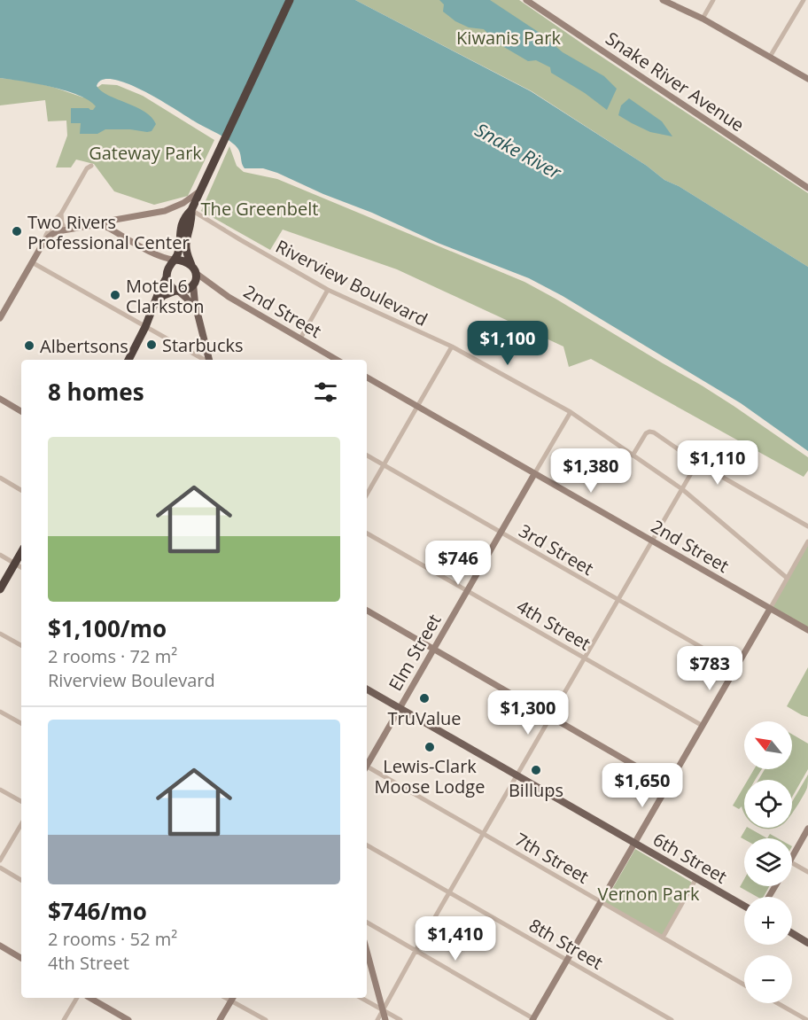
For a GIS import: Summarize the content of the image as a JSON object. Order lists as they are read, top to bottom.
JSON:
{
  "streets": {
    "main road": ["6th Street"],
    "street": [
      "Snake River Avenue",
      "Riverview Boulevard",
      "2nd Street",
      "3rd Street",
      "4th Street",
      "Elm Street",
      "7th Street",
      "8th Street"
    ]
  },
  "crossings": [
    ["Riverview Boulevard", "Elm Street"],
    ["2nd Street", "Elm Street"],
    ["3rd Street", "Elm Street"],
    ["4th Street", "Elm Street"],
    ["Elm Street", "6th Street"]
  ],
  "water": ["Snake River"],
  "parks": [
    "Kiwanis Park",
    "Gateway Park",
    "The Greenbelt",
    "Vernon Park"
  ],
  "places": [
    "Two Rivers Professional Center",
    "Motel 6 Clarkston",
    "Starbucks",
    "Albertsons",
    "TruValue",
    "Lewis-Clark Moose Lodge",
    "Billups"
  ],
  "north": "top left",
  "page": {
    "price": [
      "$1,100",
      "$1,110",
      "$1,380",
      "$746",
      "$783",
      "$1,300",
      "$1,650",
      "$1,410"
    ],
    "heading": "8 homes",
    "list": [
      {
        "name": "$1,100/mo",
        "note": "2 rooms · 72 m² · Riverview Boulevard"
      },
      {
        "name": "$746/mo",
        "note": "2 rooms · 52 m² · 4th Street"
      }
    ],
    "map_buttons": ["+", "−"]
  }
}
